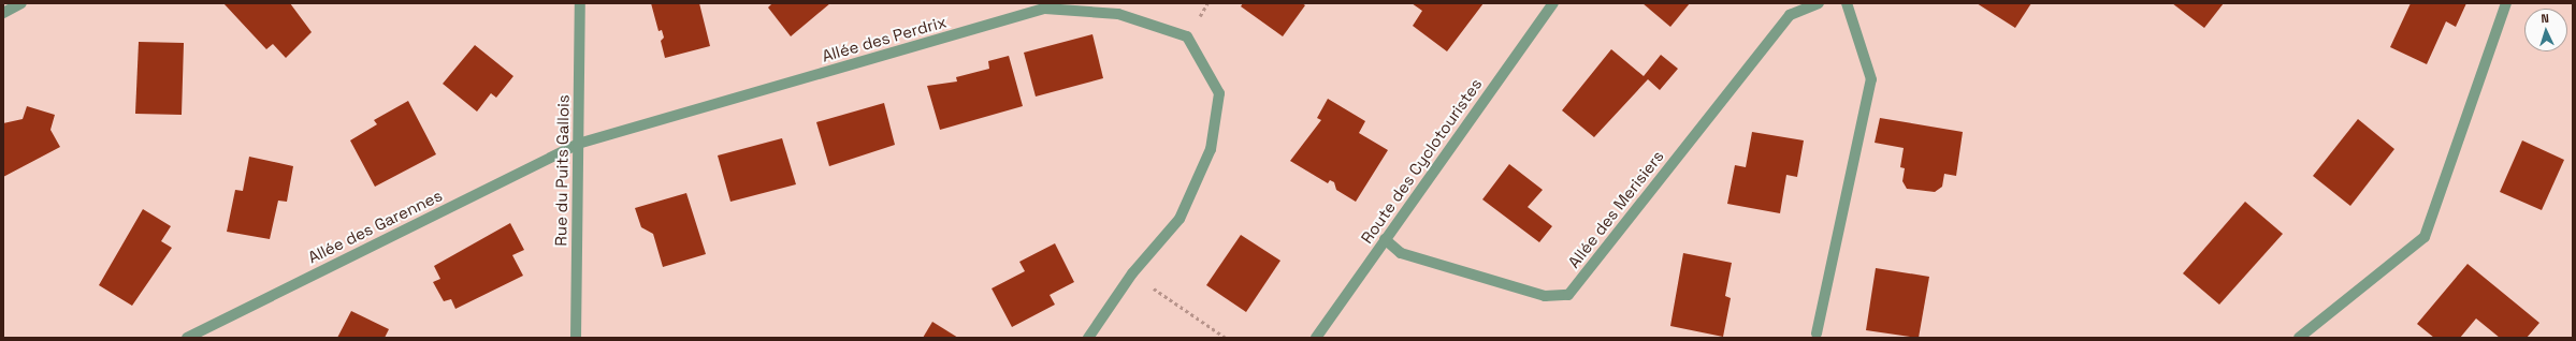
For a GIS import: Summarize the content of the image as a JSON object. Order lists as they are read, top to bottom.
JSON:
{
  "streets": {
    "street": [
      "Allée des Perdrix",
      "Route des Cyclotouristes",
      "Rue du Puits Gallois",
      "Allée des Merisiers",
      "Allée des Garennes"
    ]
  },
  "crossings": [
    ["Allée des Perdrix", "Rue du Puits Gallois"],
    ["Allée des Perdrix", "Allée des Garennes"],
    ["Route des Cyclotouristes", "Allée des Merisiers"],
    ["Rue du Puits Gallois", "Allée des Garennes"]
  ],
  "north": "top"
}
